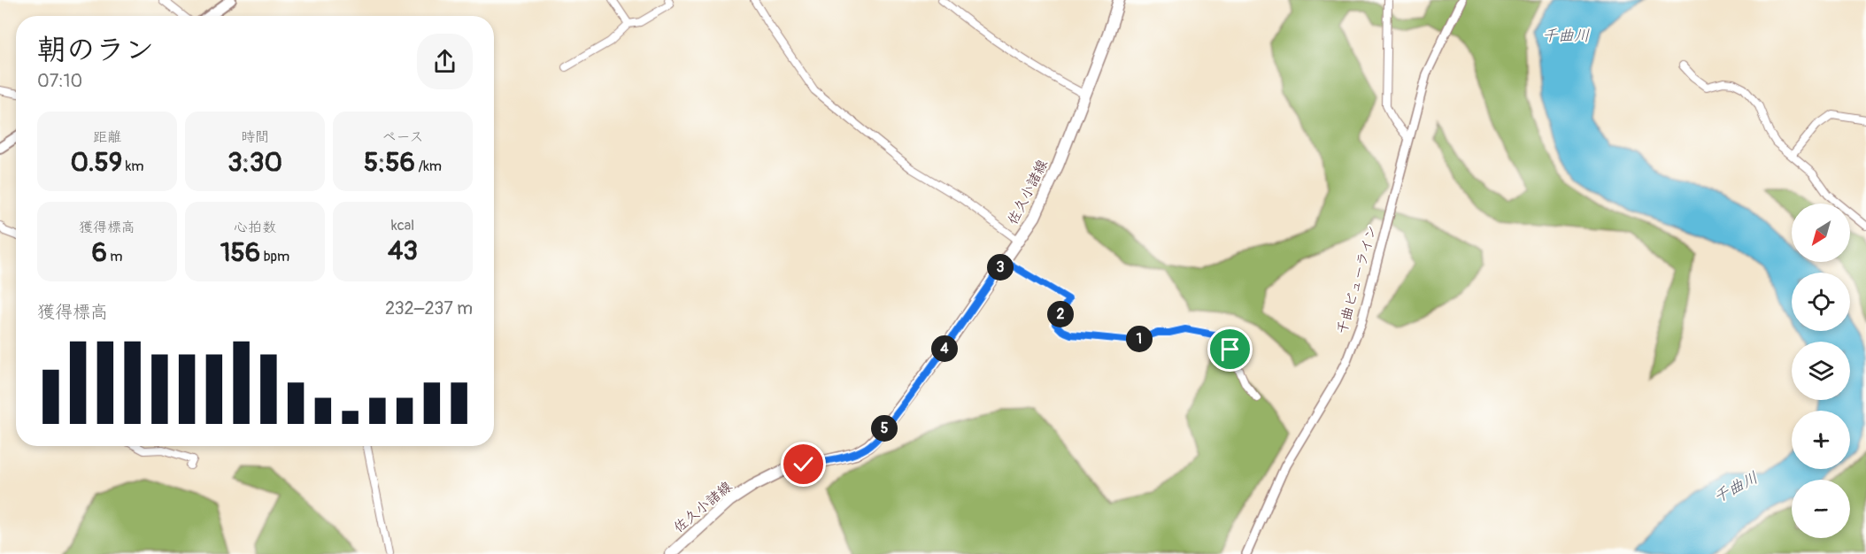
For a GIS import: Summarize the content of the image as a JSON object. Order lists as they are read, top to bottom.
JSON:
{
  "streets": {
    "main road": ["佐久小諸線"],
    "street": ["千曲ビューライン"]
  },
  "water": ["千曲川"],
  "north": "bottom left",
  "page": {
    "heading": ["朝のラン", "07:10"],
    "stats": [
      ["距離", "0.59 km"],
      ["時間", "3:30"],
      ["ペース", "5:56 /km"],
      ["獲得標高", "6 m"],
      ["心拍数", "156 bpm"],
      ["kcal", "43"]
    ],
    "map_buttons": ["+", "−"],
    "pins": [
      "3",
      "2",
      "1",
      "4",
      "5"
    ],
    "chart": ["獲得標高", "232–237 m"]
  }
}
